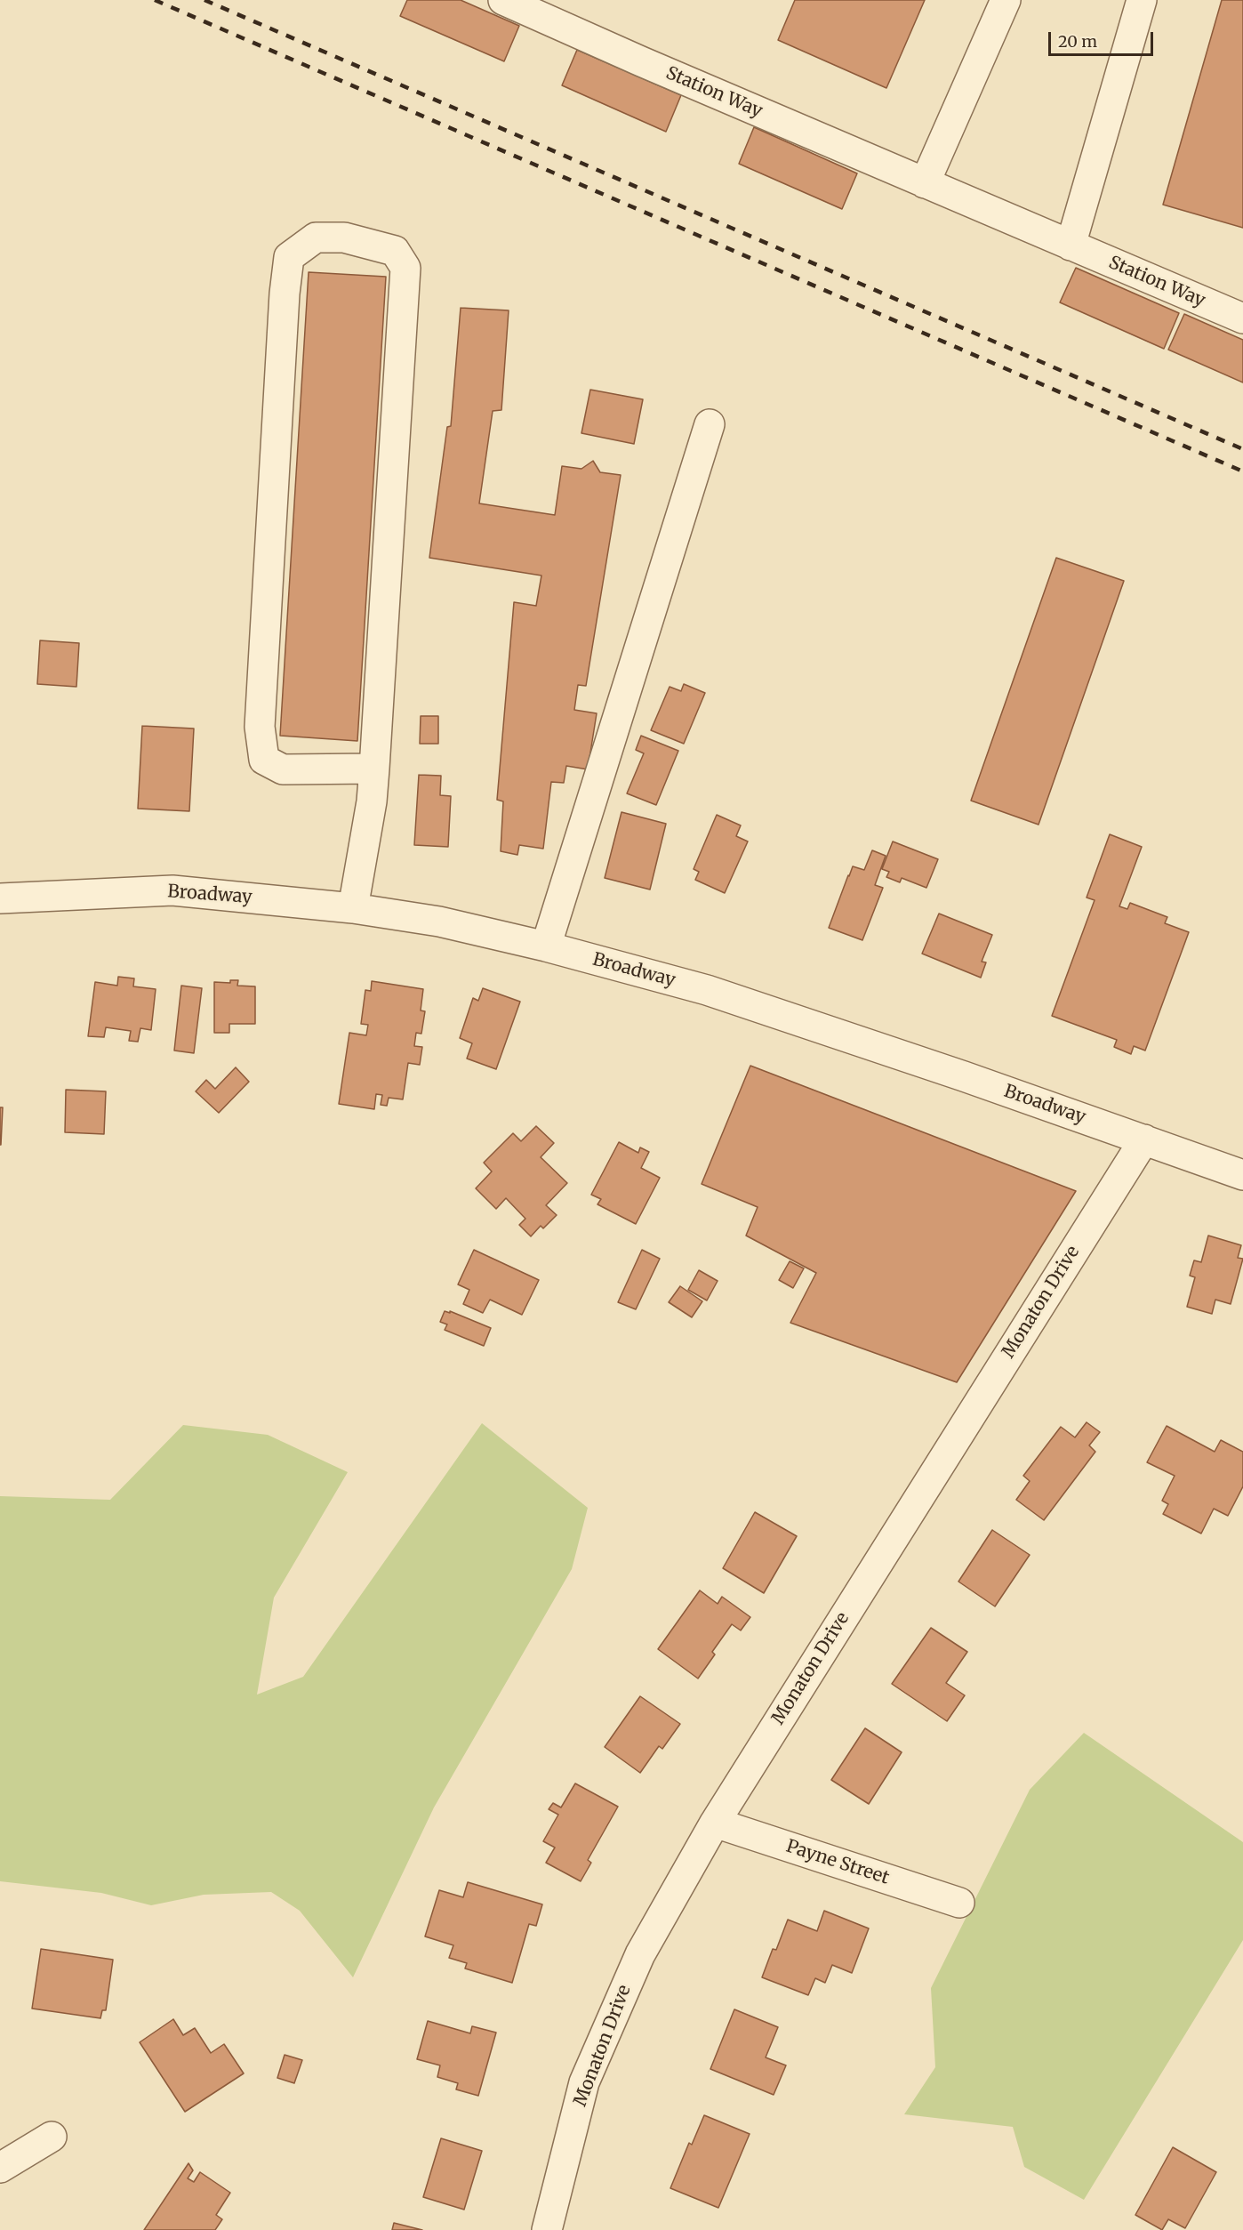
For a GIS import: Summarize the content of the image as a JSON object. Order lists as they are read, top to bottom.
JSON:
{
  "streets": {
    "street": [
      "Station Way",
      "Broadway",
      "Monaton Drive",
      "Payne Street"
    ]
  },
  "crossings": [
    ["Broadway", "Monaton Drive"],
    ["Monaton Drive", "Payne Street"]
  ],
  "scale_bar": "20 m"
}
